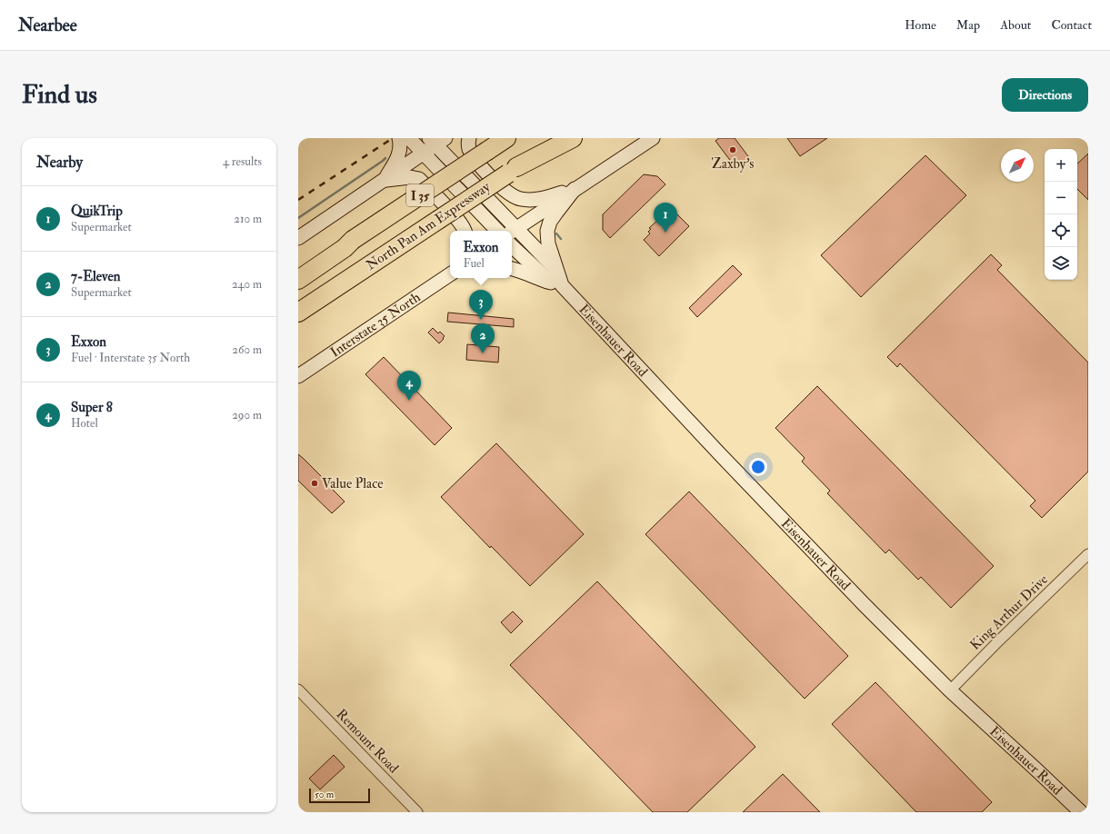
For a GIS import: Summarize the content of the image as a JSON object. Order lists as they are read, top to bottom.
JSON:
{
  "streets": {
    "highway": ["I 35", "North Pan Am Expressway"],
    "main road": ["Interstate 35 North", "Eisenhauer Road"],
    "street": ["King Arthur Drive", "Remount Road"]
  },
  "crossings": [
    ["Eisenhauer Road", "King Arthur Drive"]
  ],
  "places": ["Zaxby's", "Value Place"],
  "scale_bar": "50 m",
  "north": "top right",
  "page": {
    "header": "Nearbee",
    "nav": [
      "Home",
      "Map",
      "About",
      "Contact"
    ],
    "buttons": "Directions",
    "title": "Find us",
    "heading": ["Nearby", "4 results"],
    "map_buttons": ["+", "−"],
    "list": [
      {
        "mark": "1",
        "name": "QuikTrip",
        "note": "Supermarket",
        "value": "210 m"
      },
      {
        "mark": "2",
        "name": "7-Eleven",
        "note": "Supermarket",
        "value": "240 m"
      },
      {
        "mark": "3",
        "name": "Exxon",
        "note": "Fuel · Interstate 35 North",
        "value": "260 m"
      },
      {
        "mark": "4",
        "name": "Super 8",
        "note": "Hotel",
        "value": "290 m"
      }
    ],
    "pins": [
      "1",
      "3",
      "2",
      "4"
    ],
    "popup": ["Exxon", "Fuel"],
    "scale": "50 m"
  }
}
